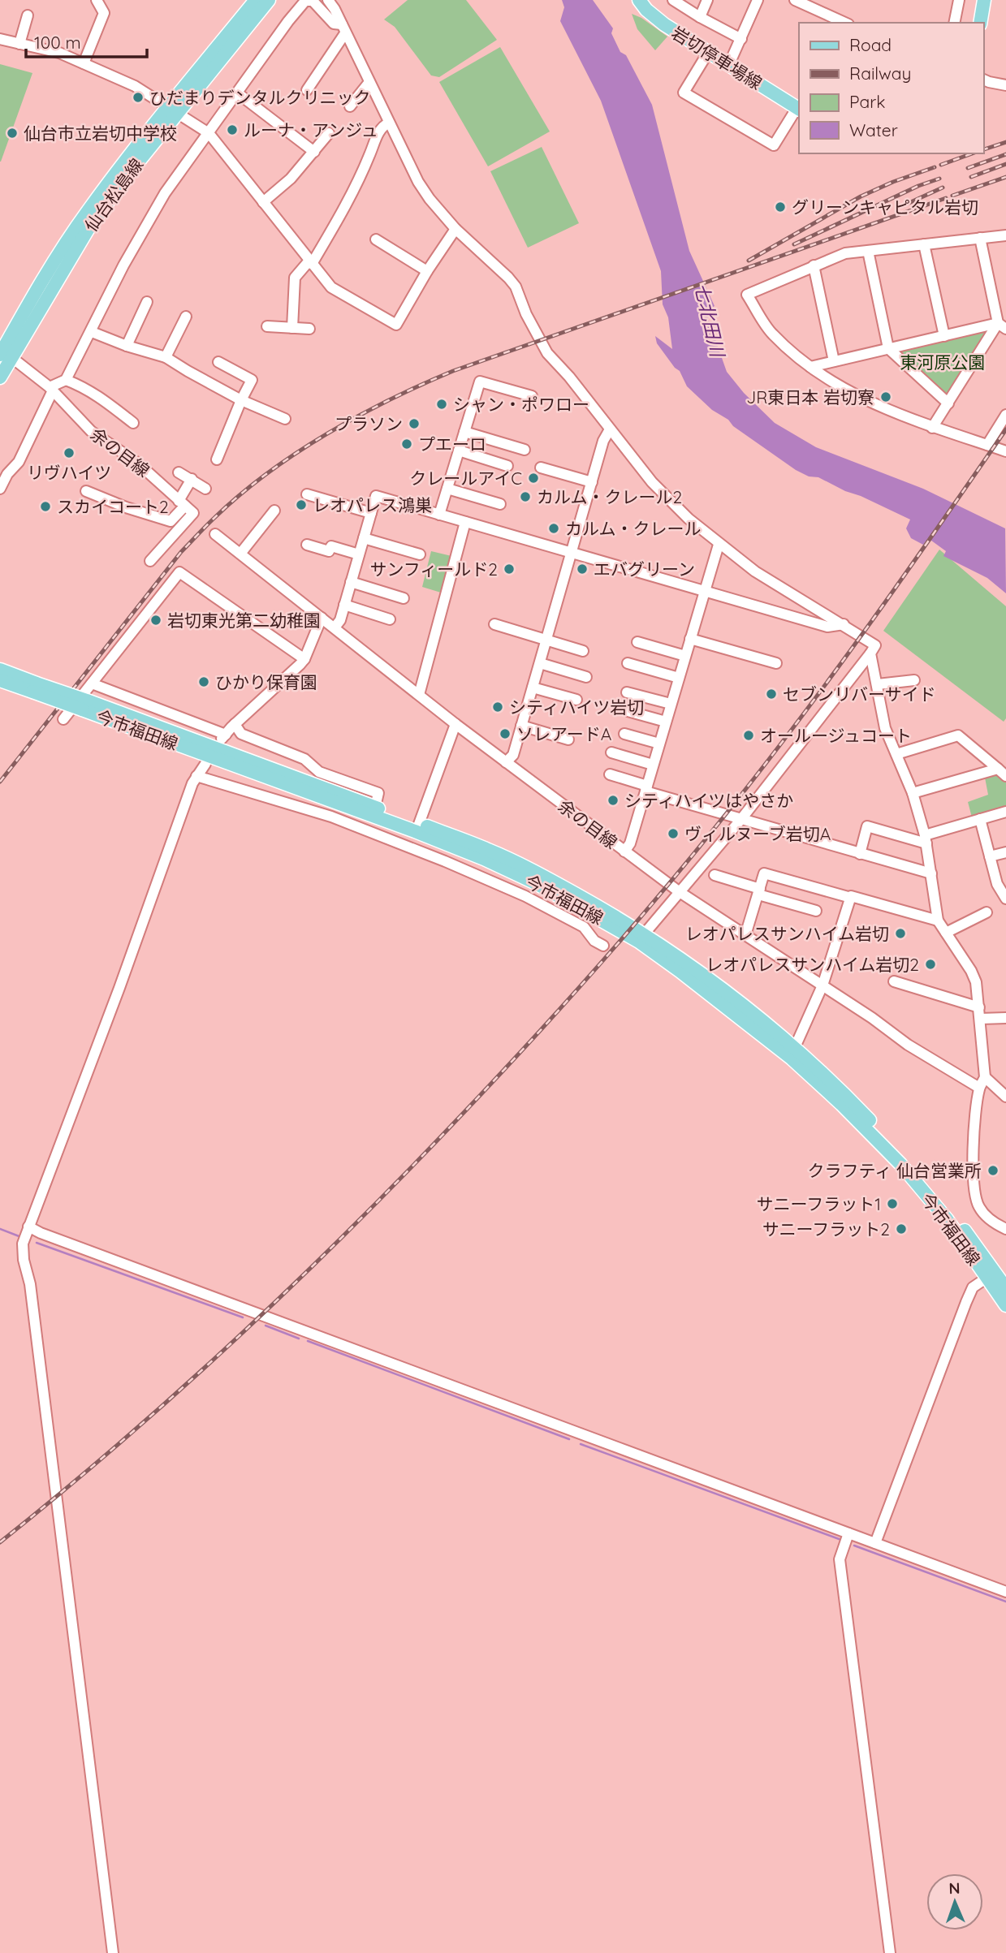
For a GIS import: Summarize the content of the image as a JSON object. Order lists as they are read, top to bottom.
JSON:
{
  "streets": {
    "main road": ["岩切停車場線", "仙台松島線", "今市福田線"],
    "street": ["余の目線"]
  },
  "crossings": [
    ["仙台松島線", "余の目線"]
  ],
  "water": ["七北田川"],
  "parks": ["東河原公園"],
  "places": [
    "ひだまりデンタルクリニック",
    "ルーナ・アンジュ",
    "仙台市立岩切中学校",
    "グリーンキャピタル岩切",
    "JR東日本 岩切寮",
    "シャン・ポワロー",
    "プラソン",
    "プエーロ",
    "リヴハイツ",
    "クレールアイC",
    "カルム・クレール2",
    "レオパレス鴻巣",
    "スカイコート2",
    "カルム・クレール",
    "サンフィールド2",
    "エバグリーン",
    "岩切東光第二幼稚園",
    "ひかり保育園",
    "セブンリバーサイド",
    "シティハイツ岩切",
    "ソレアードA",
    "オールージュコート",
    "シティハイツはやさか",
    "ヴィルヌーブ岩切A",
    "レオパレスサンハイム岩切",
    "レオパレスサンハイム岩切2",
    "クラフティ 仙台営業所",
    "サニーフラット1",
    "サニーフラット2"
  ],
  "legend": [
    "Road",
    "Railway",
    "Park",
    "Water"
  ],
  "scale_bar": "100 m",
  "north": "top"
}
